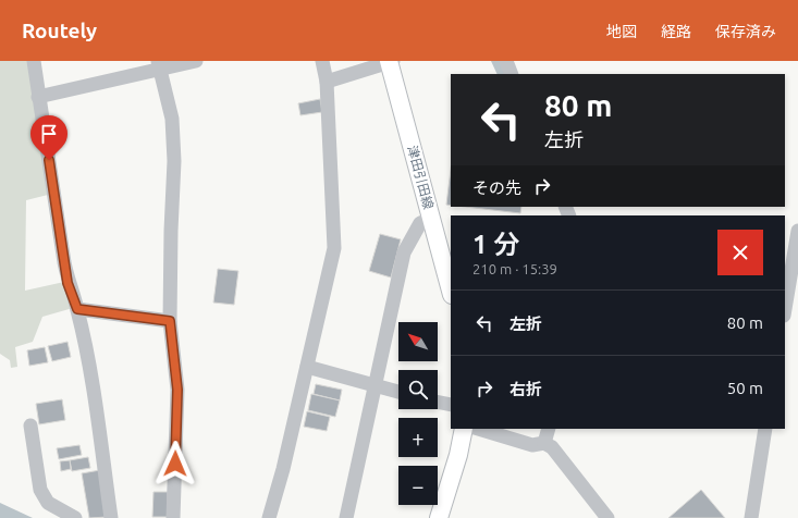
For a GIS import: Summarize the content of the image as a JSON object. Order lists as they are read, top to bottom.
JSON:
{
  "streets": {
    "main road": ["津田引田線"]
  },
  "north": "top left",
  "page": {
    "header": "Routely",
    "nav": ["地図", "経路", "保存済み"],
    "turn": ["80 m", "左折"],
    "then": "その先",
    "heading": ["1 分", "210 m · 15:39"],
    "list": [
      {
        "name": "左折",
        "value": "80 m"
      },
      {
        "name": "右折",
        "value": "50 m"
      }
    ],
    "map_buttons": ["+", "−"]
  }
}
